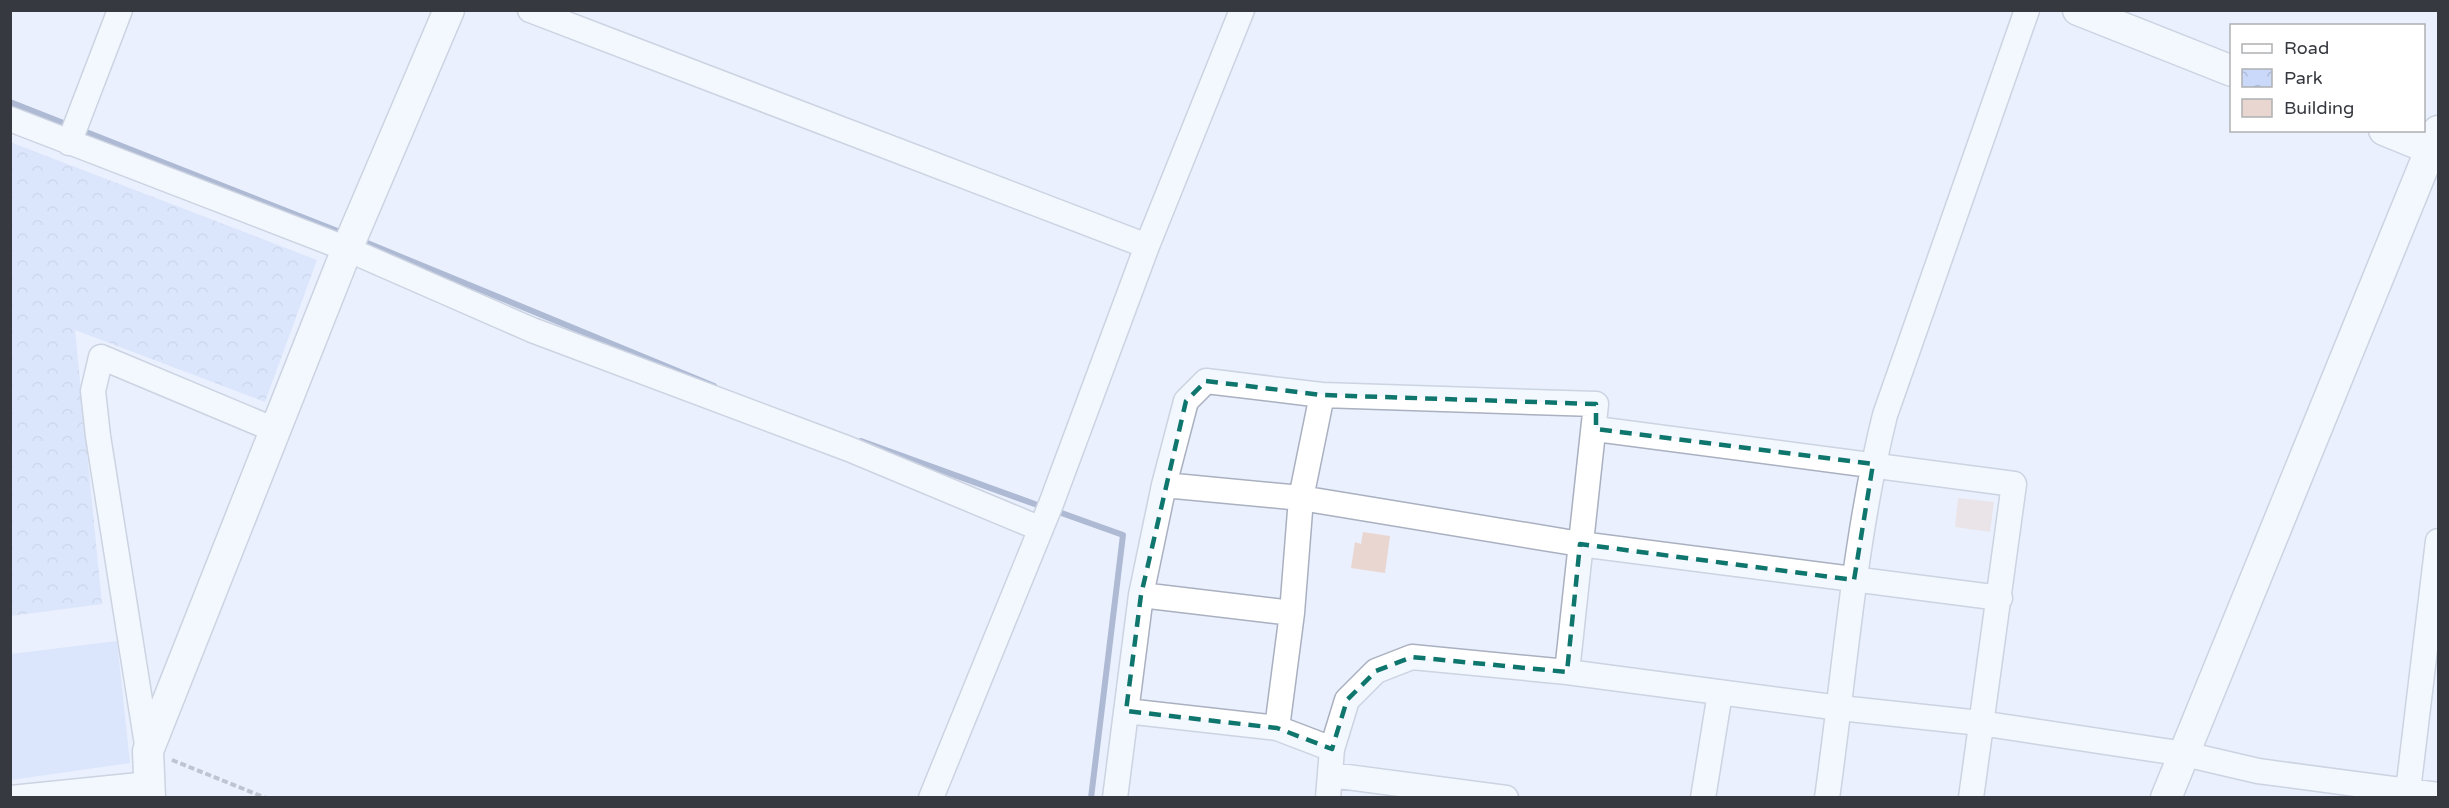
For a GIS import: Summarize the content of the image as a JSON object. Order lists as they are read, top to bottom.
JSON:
{
  "legend": ["Road", "Park", "Building"]
}
